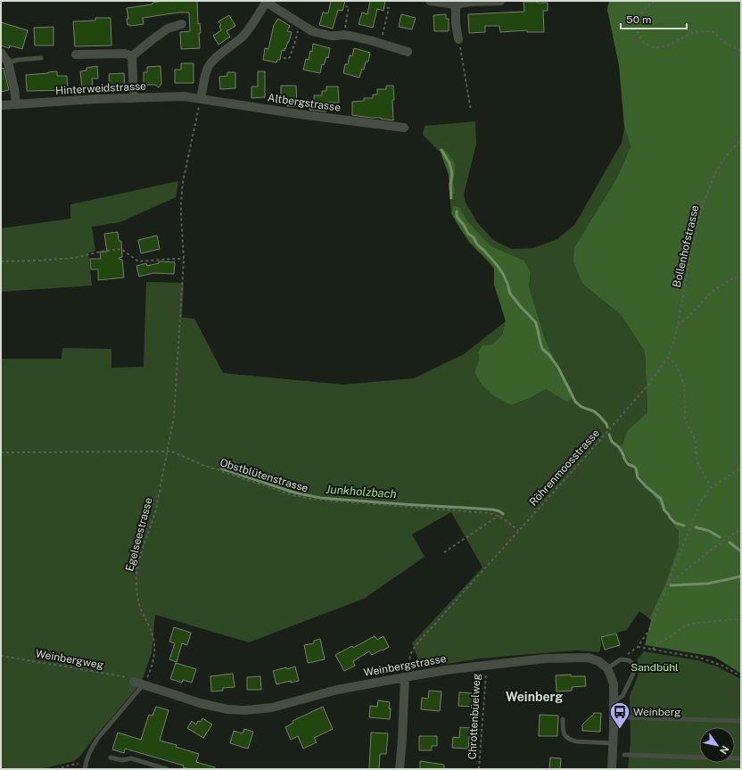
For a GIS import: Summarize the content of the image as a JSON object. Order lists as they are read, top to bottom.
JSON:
{
  "streets": {
    "street": ["Hinterweidstrasse", "Altbergstrasse", "Weinbergstrasse"],
    "path": [
      "Bollenhofstrasse",
      "Röhrenmoosstrasse",
      "Obstblütenstrasse",
      "Egelseestrasse",
      "Weinbergweg",
      "Chrottenbüelweg"
    ]
  },
  "crossings": [
    ["Hinterweidstrasse", "Altbergstrasse"],
    ["Hinterweidstrasse", "Egelseestrasse"],
    ["Altbergstrasse", "Egelseestrasse"],
    ["Bollenhofstrasse", "Röhrenmoosstrasse"],
    ["Röhrenmoosstrasse", "Obstblütenstrasse"],
    ["Röhrenmoosstrasse", "Weinbergstrasse"],
    ["Obstblütenstrasse", "Egelseestrasse"],
    ["Egelseestrasse", "Weinbergstrasse"],
    ["Weinbergweg", "Weinbergstrasse"],
    ["Weinbergstrasse", "Chrottenbüelweg"]
  ],
  "districts": ["Weinberg"],
  "water": ["Junkholzbach"],
  "parks": ["Sandbühl"],
  "places": {
    "bus stop": ["Weinberg"]
  },
  "scale_bar": "50 m",
  "north": "bottom right"
}
